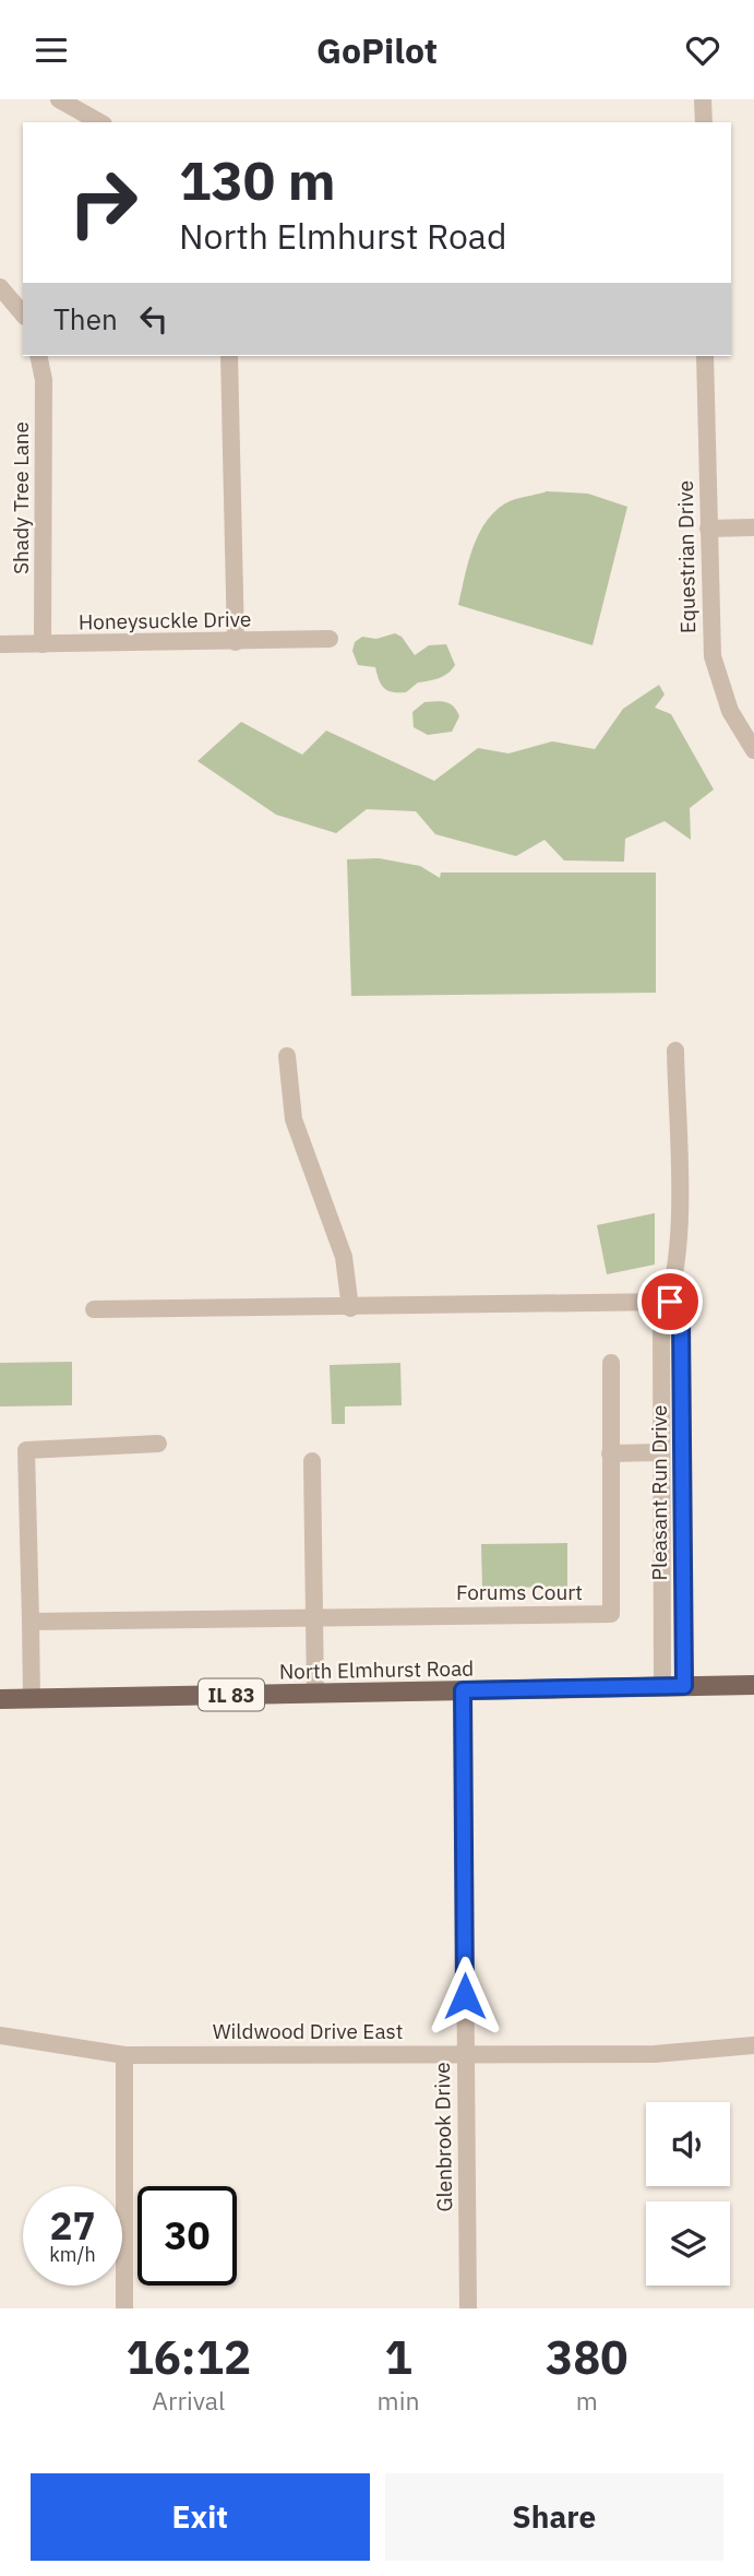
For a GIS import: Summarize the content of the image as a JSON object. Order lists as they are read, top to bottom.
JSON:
{
  "streets": {
    "main road": ["North Elmhurst Road", "IL 83"],
    "street": [
      "Shady Tree Lane",
      "Equestrian Drive",
      "Honeysuckle Drive",
      "Pleasant Run Drive",
      "Forums Court",
      "Wildwood Drive East",
      "Glenbrook Drive"
    ]
  },
  "crossings": [
    ["Shady Tree Lane", "Honeysuckle Drive"],
    ["Pleasant Run Drive", "North Elmhurst Road"],
    ["North Elmhurst Road", "Glenbrook Drive"],
    ["Wildwood Drive East", "Glenbrook Drive"]
  ],
  "page": {
    "header": "GoPilot",
    "turn": ["130 m", "North Elmhurst Road"],
    "then": "Then",
    "speed": "27 km/h",
    "limit": "30",
    "eta": [
      "16:12",
      "Arrival",
      "1",
      "min",
      "380",
      "m"
    ],
    "buttons": ["Exit", "Share"]
  }
}
